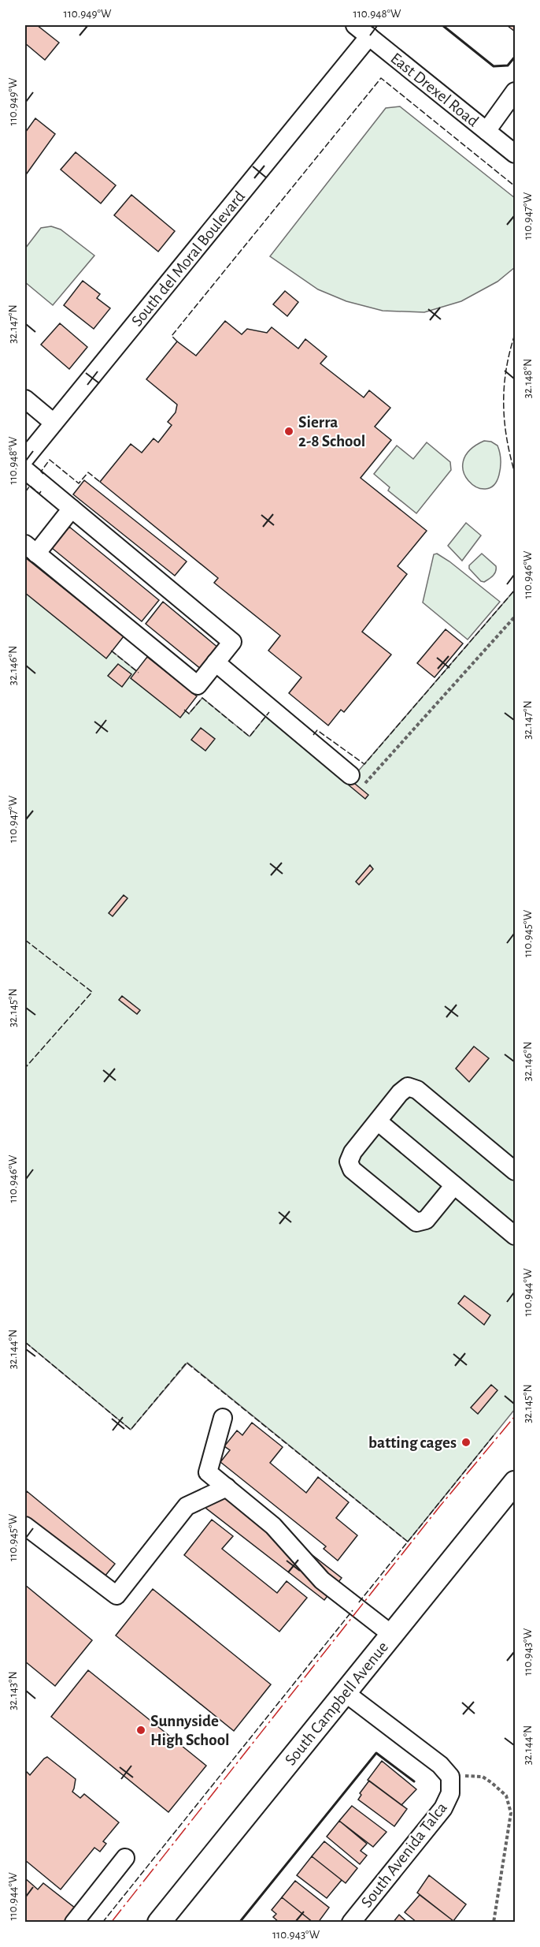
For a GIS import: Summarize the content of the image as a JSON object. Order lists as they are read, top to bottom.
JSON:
{
  "streets": {
    "main road": ["South Campbell Avenue"],
    "street": ["East Drexel Road", "South del Moral Boulevard", "South Avenida Talca"]
  },
  "crossings": [
    ["East Drexel Road", "South del Moral Boulevard"]
  ],
  "places": ["Sierra 2-8 School", "batting cages", "Sunnyside High School"],
  "coordinates": [
    "110.949°W",
    "110.948°W",
    "110.947°W",
    "32.147°N",
    "32.148°N",
    "110.946°W",
    "32.146°N",
    "110.945°W",
    "32.145°N",
    "110.944°W",
    "32.144°N",
    "110.943°W",
    "32.143°N"
  ]
}
